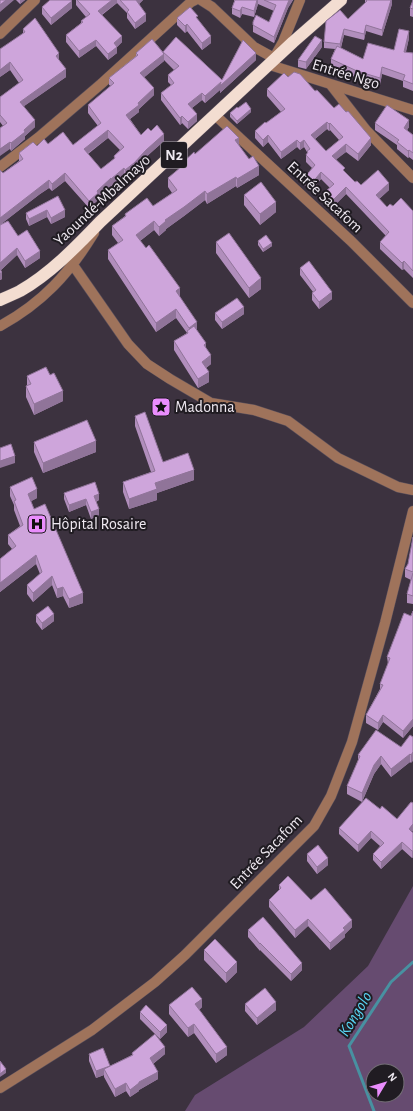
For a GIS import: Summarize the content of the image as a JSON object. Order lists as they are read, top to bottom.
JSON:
{
  "streets": {
    "highway": ["N2", "Yaoundé-Mbalmayo"],
    "street": ["Entrée Ngo", "Entrée Sacafom"]
  },
  "crossings": [
    ["Entrée Ngo", "Yaoundé-Mbalmayo"],
    ["Entrée Sacafom", "Yaoundé-Mbalmayo"]
  ],
  "water": ["Kongolo"],
  "places": {
    "place": ["Madonna"],
    "hospital": ["Hôpital Rosaire"]
  },
  "north": "top right"
}
